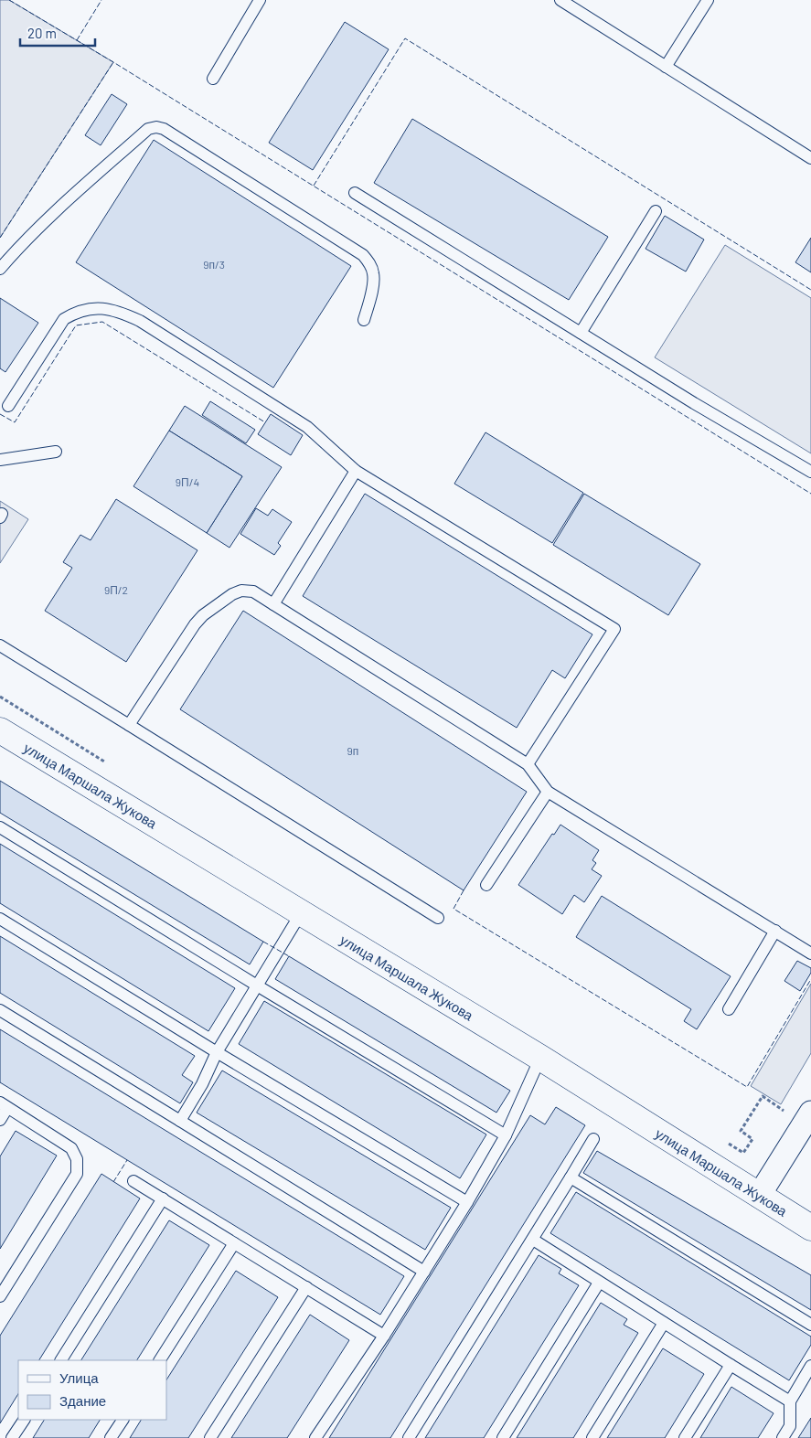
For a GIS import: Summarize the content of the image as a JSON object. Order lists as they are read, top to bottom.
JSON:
{
  "streets": {
    "main road": ["улица Маршала Жукова"]
  },
  "house_numbers": [
    "9п/3",
    "9П/4",
    "9П/2",
    "9п"
  ],
  "legend": ["Улица", "Здание"],
  "scale_bar": "20 m"
}
